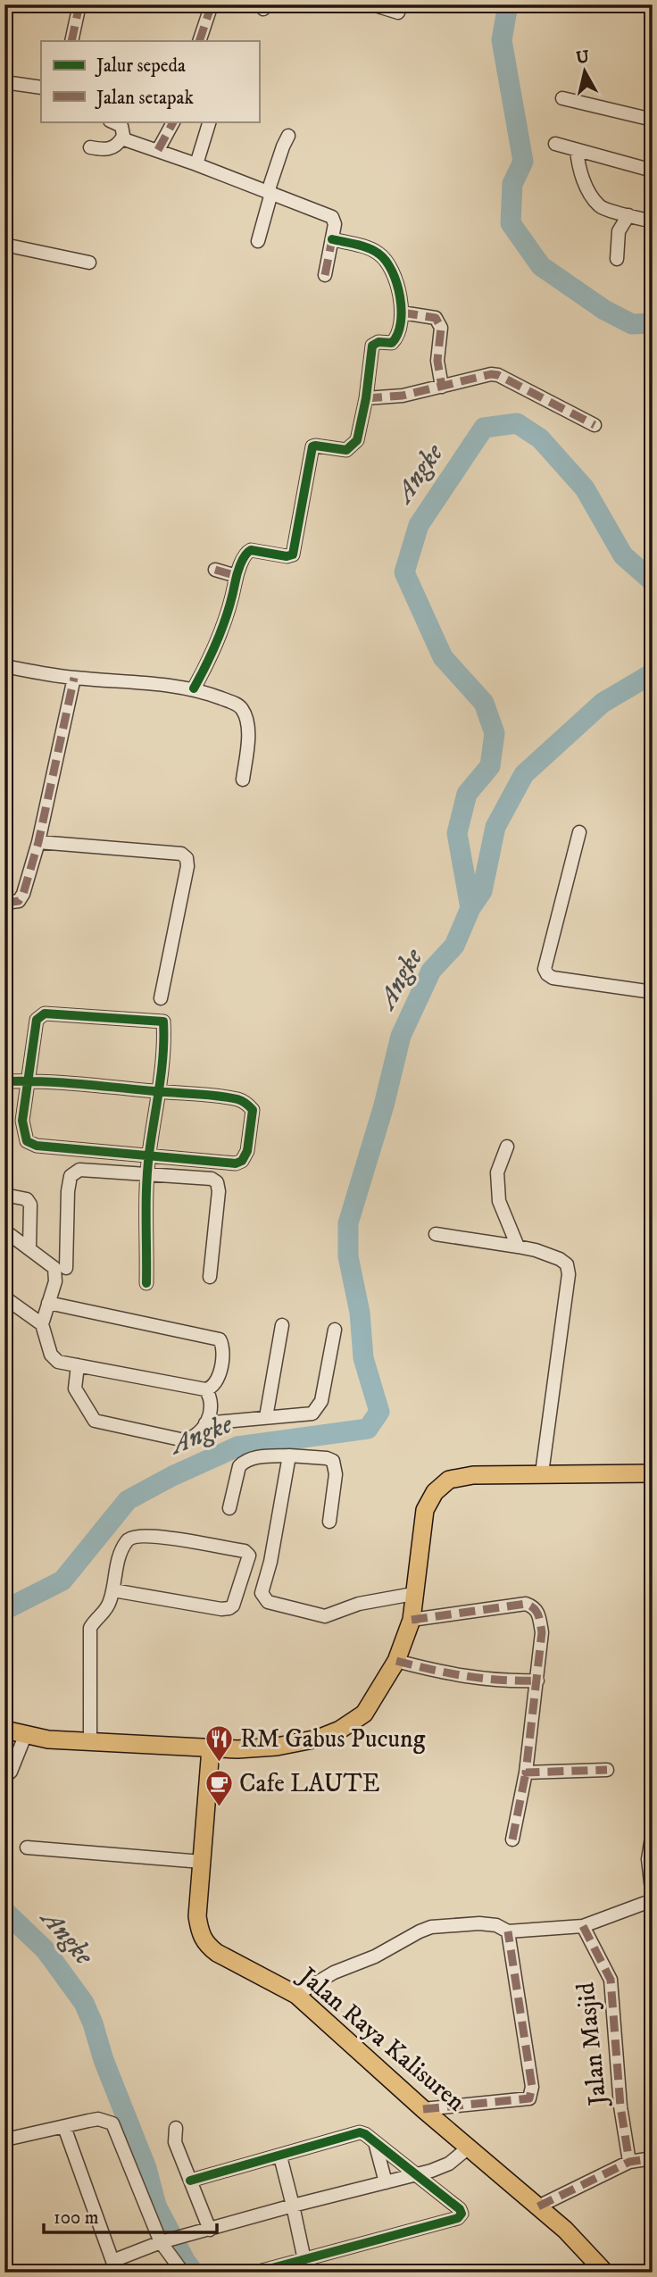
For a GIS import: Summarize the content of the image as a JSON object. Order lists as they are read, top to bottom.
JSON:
{
  "streets": {
    "main road": ["Jalan Raya Kalisuren"],
    "street": ["Jalan Masjid"]
  },
  "water": ["Angke"],
  "places": {
    "restaurant": ["RM Gabus Pucung"],
    "cafe": ["Cafe LAUTE"]
  },
  "legend": ["Jalur sepeda", "Jalan setapak"],
  "scale_bar": "100 m",
  "north": "top"
}
